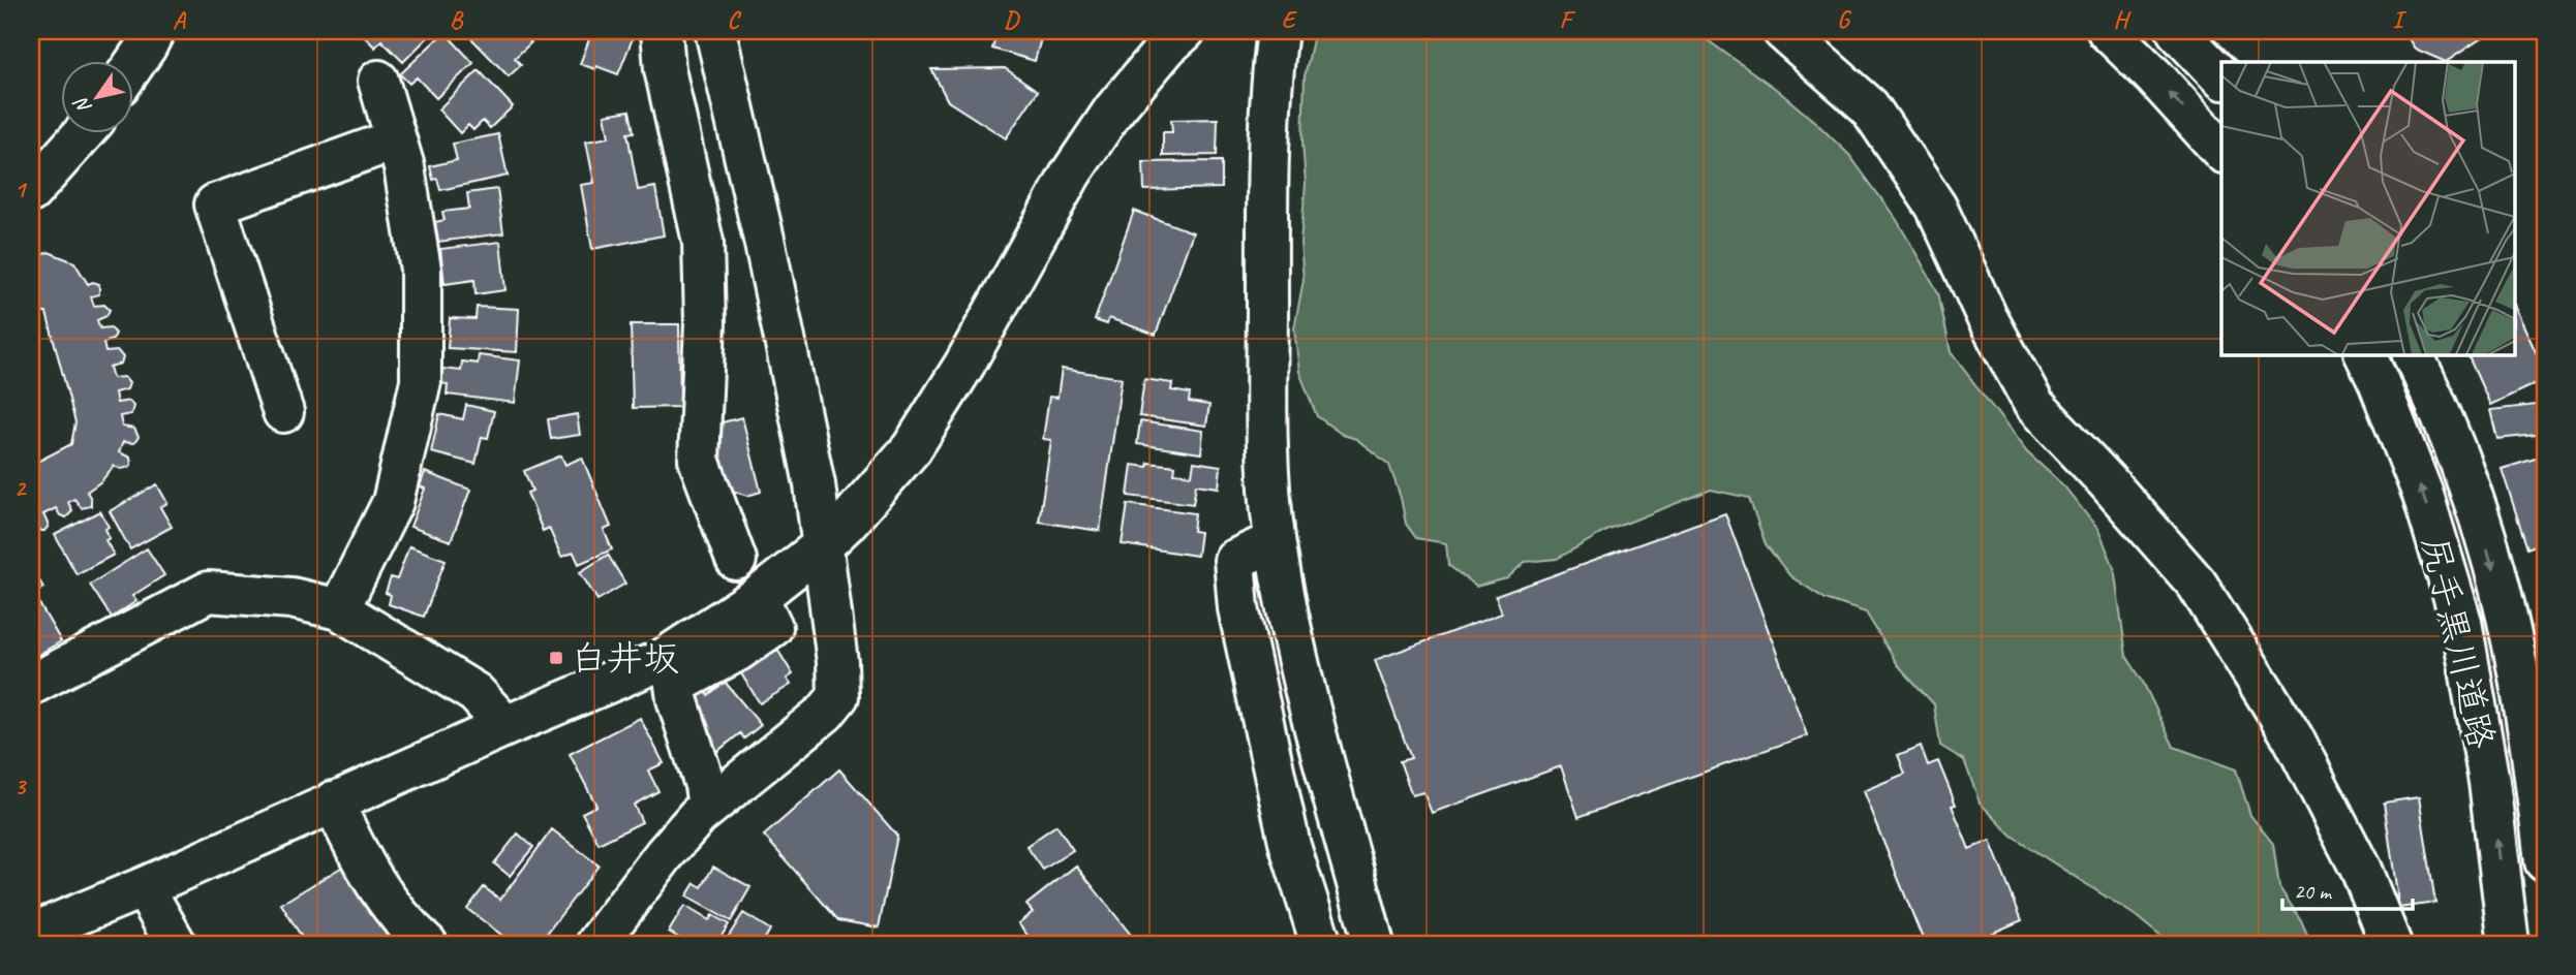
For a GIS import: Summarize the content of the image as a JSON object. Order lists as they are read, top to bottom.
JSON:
{
  "streets": {
    "street": ["尻手黒川道路"]
  },
  "places": {
    "transit": ["白井坂"]
  },
  "scale_bar": "20 m",
  "north": "bottom left",
  "grid": {
    "columns": [
      "A",
      "B",
      "C",
      "D",
      "E",
      "F",
      "G",
      "H",
      "I"
    ],
    "rows": ["1", "2", "3"]
  }
}
